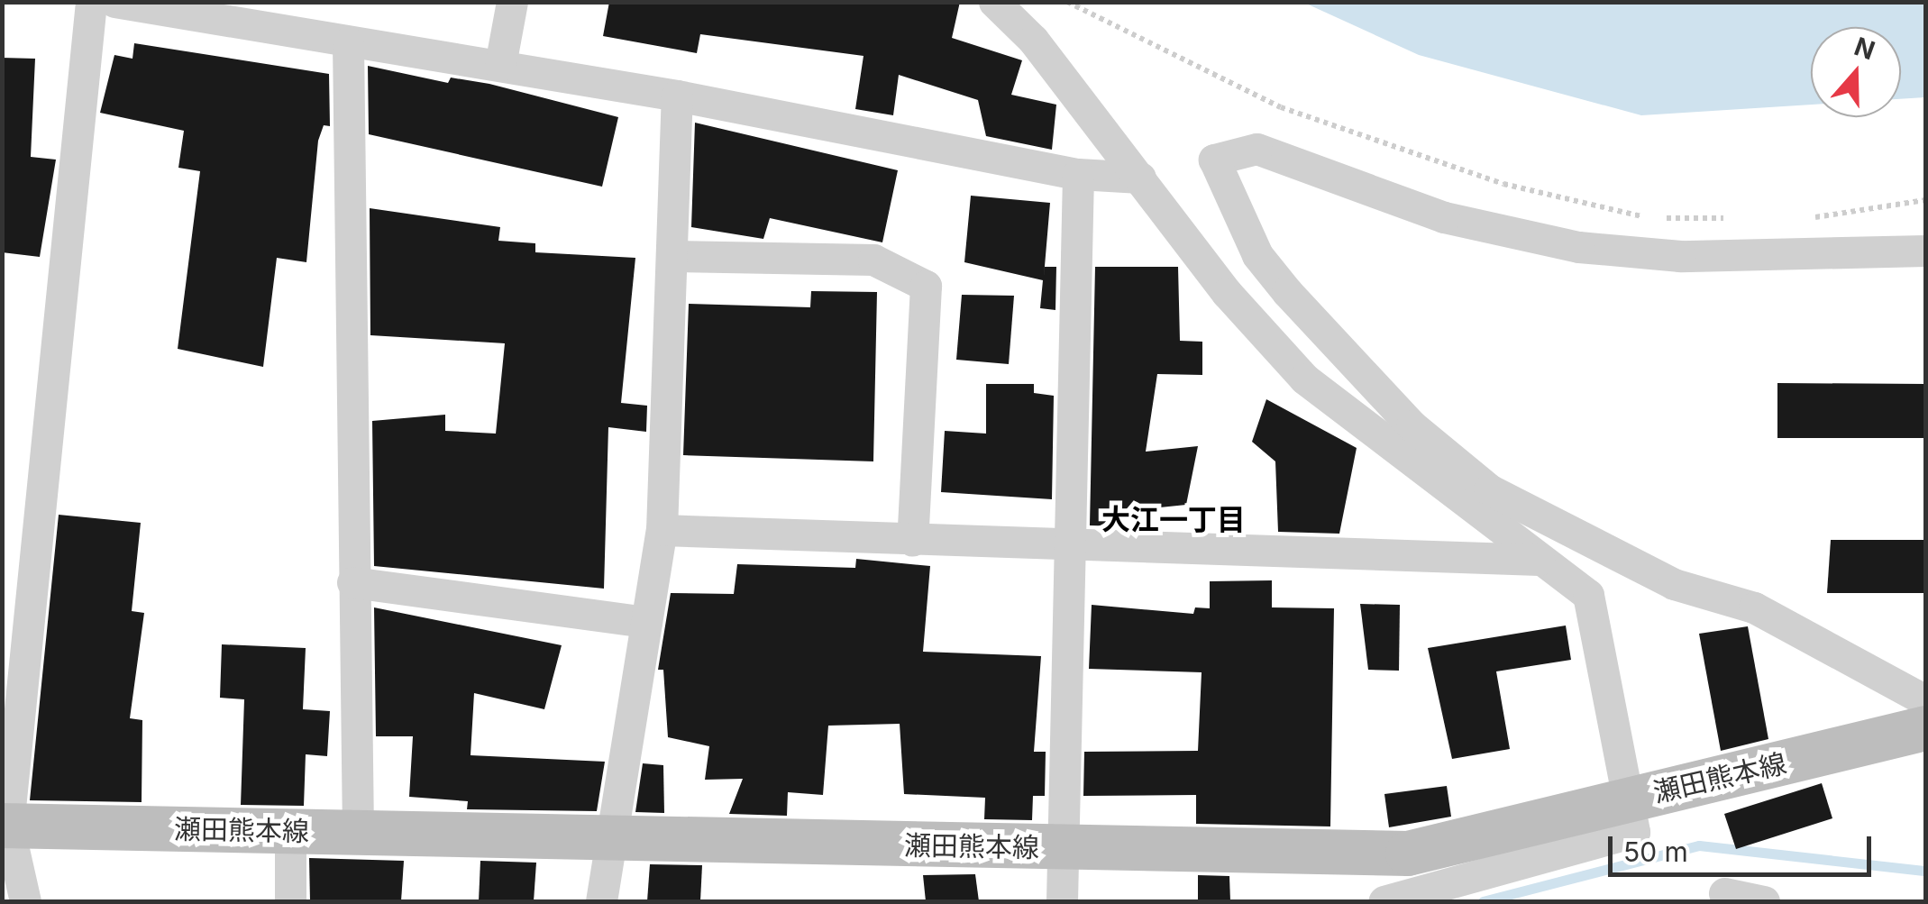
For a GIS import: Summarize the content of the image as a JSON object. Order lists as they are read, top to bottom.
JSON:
{
  "streets": {
    "main road": ["瀬田熊本線"]
  },
  "districts": ["大江一丁目"],
  "scale_bar": "50 m",
  "north": "top"
}
